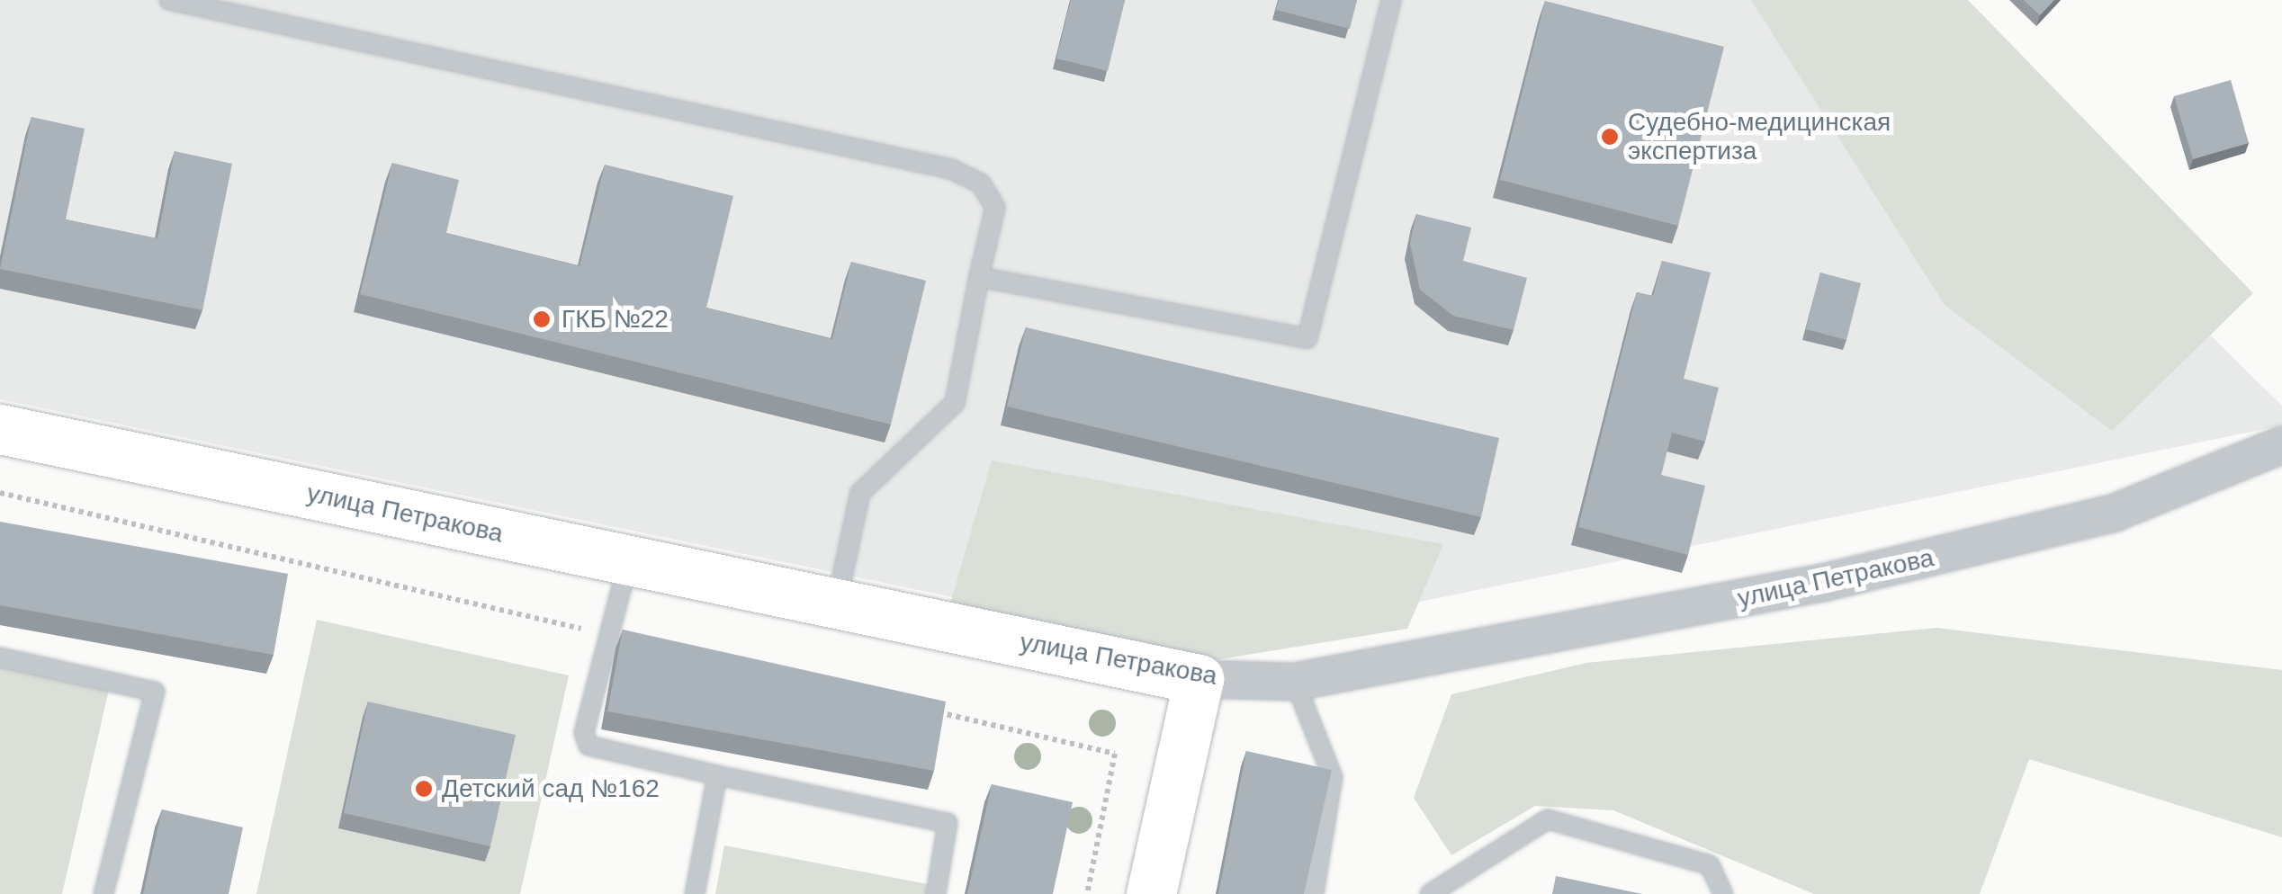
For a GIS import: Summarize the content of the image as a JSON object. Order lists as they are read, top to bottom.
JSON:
{
  "streets": {
    "street": ["улица Петракова"]
  },
  "places": ["Судебно-медицинская экспертиза", "ГКБ №22", "Детский сад №162"]
}
